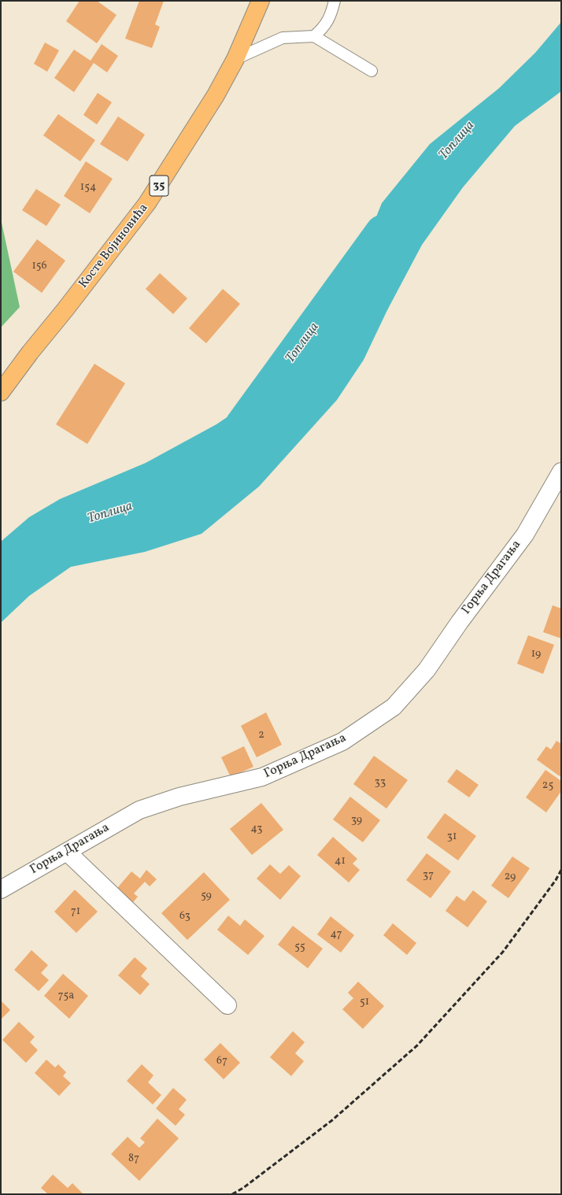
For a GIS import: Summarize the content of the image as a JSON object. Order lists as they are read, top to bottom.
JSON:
{
  "streets": {
    "main road": ["35", "Косте Војиновића"],
    "street": ["Горња Драгања"]
  },
  "water": ["Топлица"],
  "house_numbers": [
    "154",
    "156",
    "19",
    "2",
    "33",
    "25",
    "39",
    "43",
    "31",
    "41",
    "37",
    "29",
    "59",
    "71",
    "63",
    "47",
    "55",
    "75a",
    "51",
    "67",
    "87"
  ]
}
